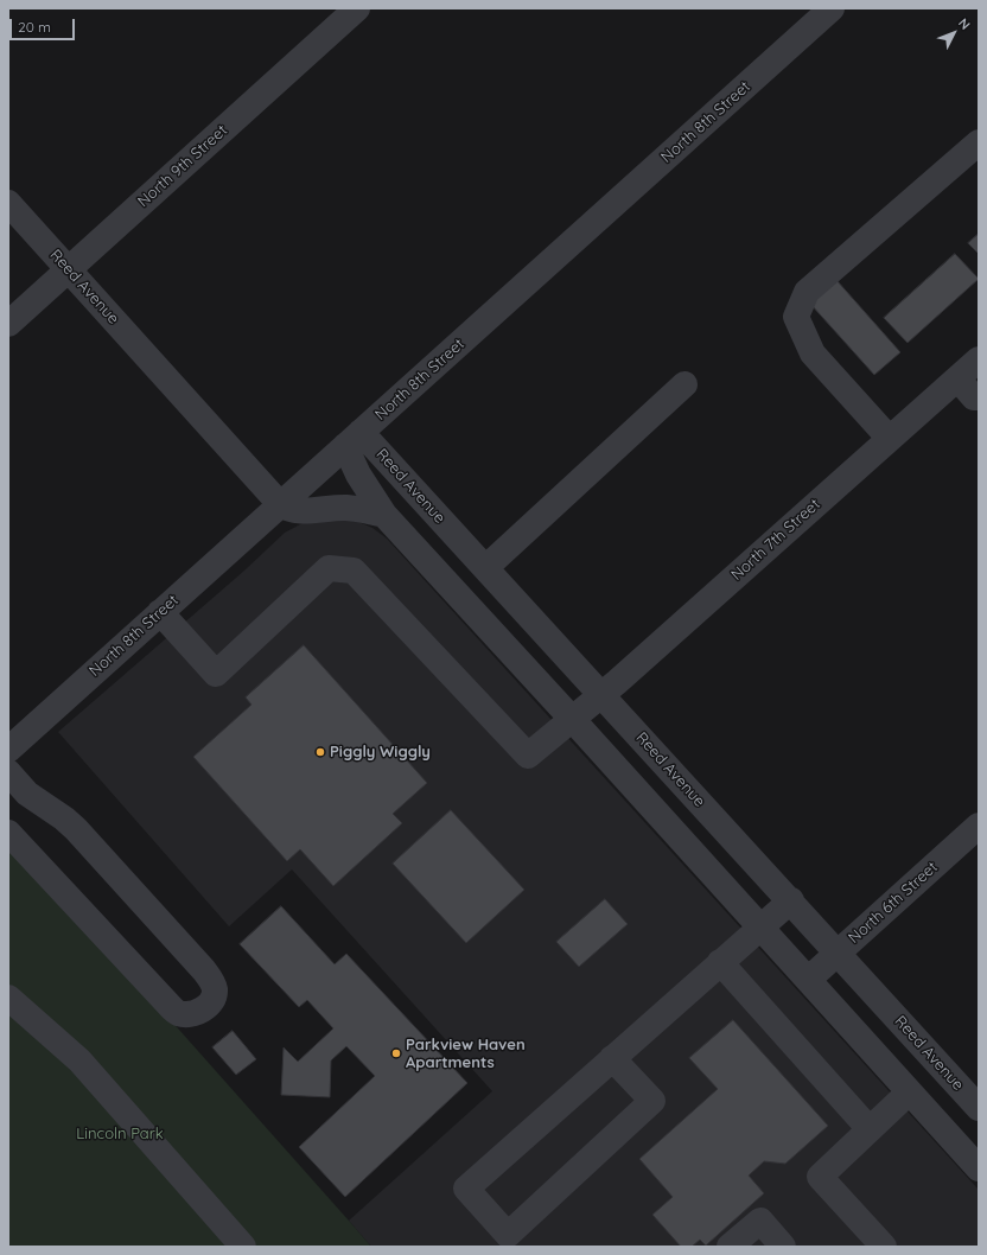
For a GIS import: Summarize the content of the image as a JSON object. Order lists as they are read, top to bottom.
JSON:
{
  "streets": {
    "street": [
      "North 8th Street",
      "North 9th Street",
      "Reed Avenue",
      "North 7th Street",
      "North 6th Street"
    ]
  },
  "crossings": [
    ["North 8th Street", "Reed Avenue"],
    ["North 8th Street", "North 7th Street"],
    ["North 9th Street", "Reed Avenue"],
    ["Reed Avenue", "North 7th Street"],
    ["Reed Avenue", "North 6th Street"]
  ],
  "parks": ["Lincoln Park"],
  "places": ["Piggly Wiggly", "Parkview Haven Apartments"],
  "scale_bar": "20 m",
  "north": "top right"
}
